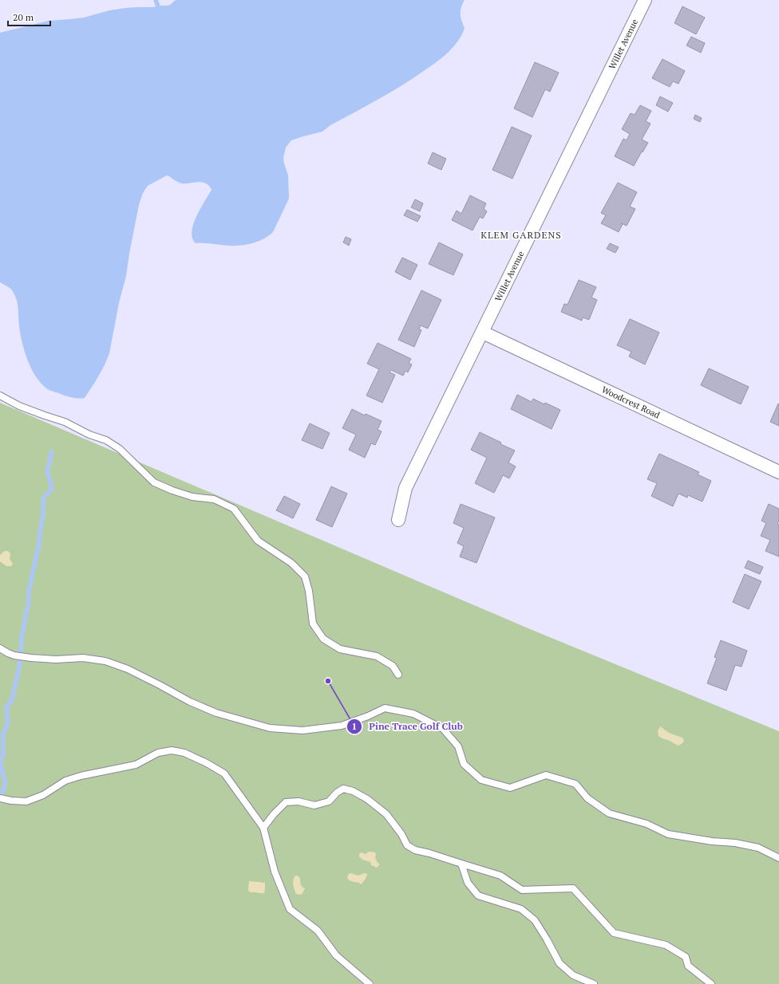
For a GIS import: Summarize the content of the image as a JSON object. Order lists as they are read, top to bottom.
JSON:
{
  "streets": {
    "street": ["Willet Avenue", "Woodcrest Road"]
  },
  "crossings": [
    ["Willet Avenue", "Woodcrest Road"]
  ],
  "districts": ["KLEM GARDENS"],
  "places": ["Pine Trace Golf Club"],
  "scale_bar": "20 m"
}
